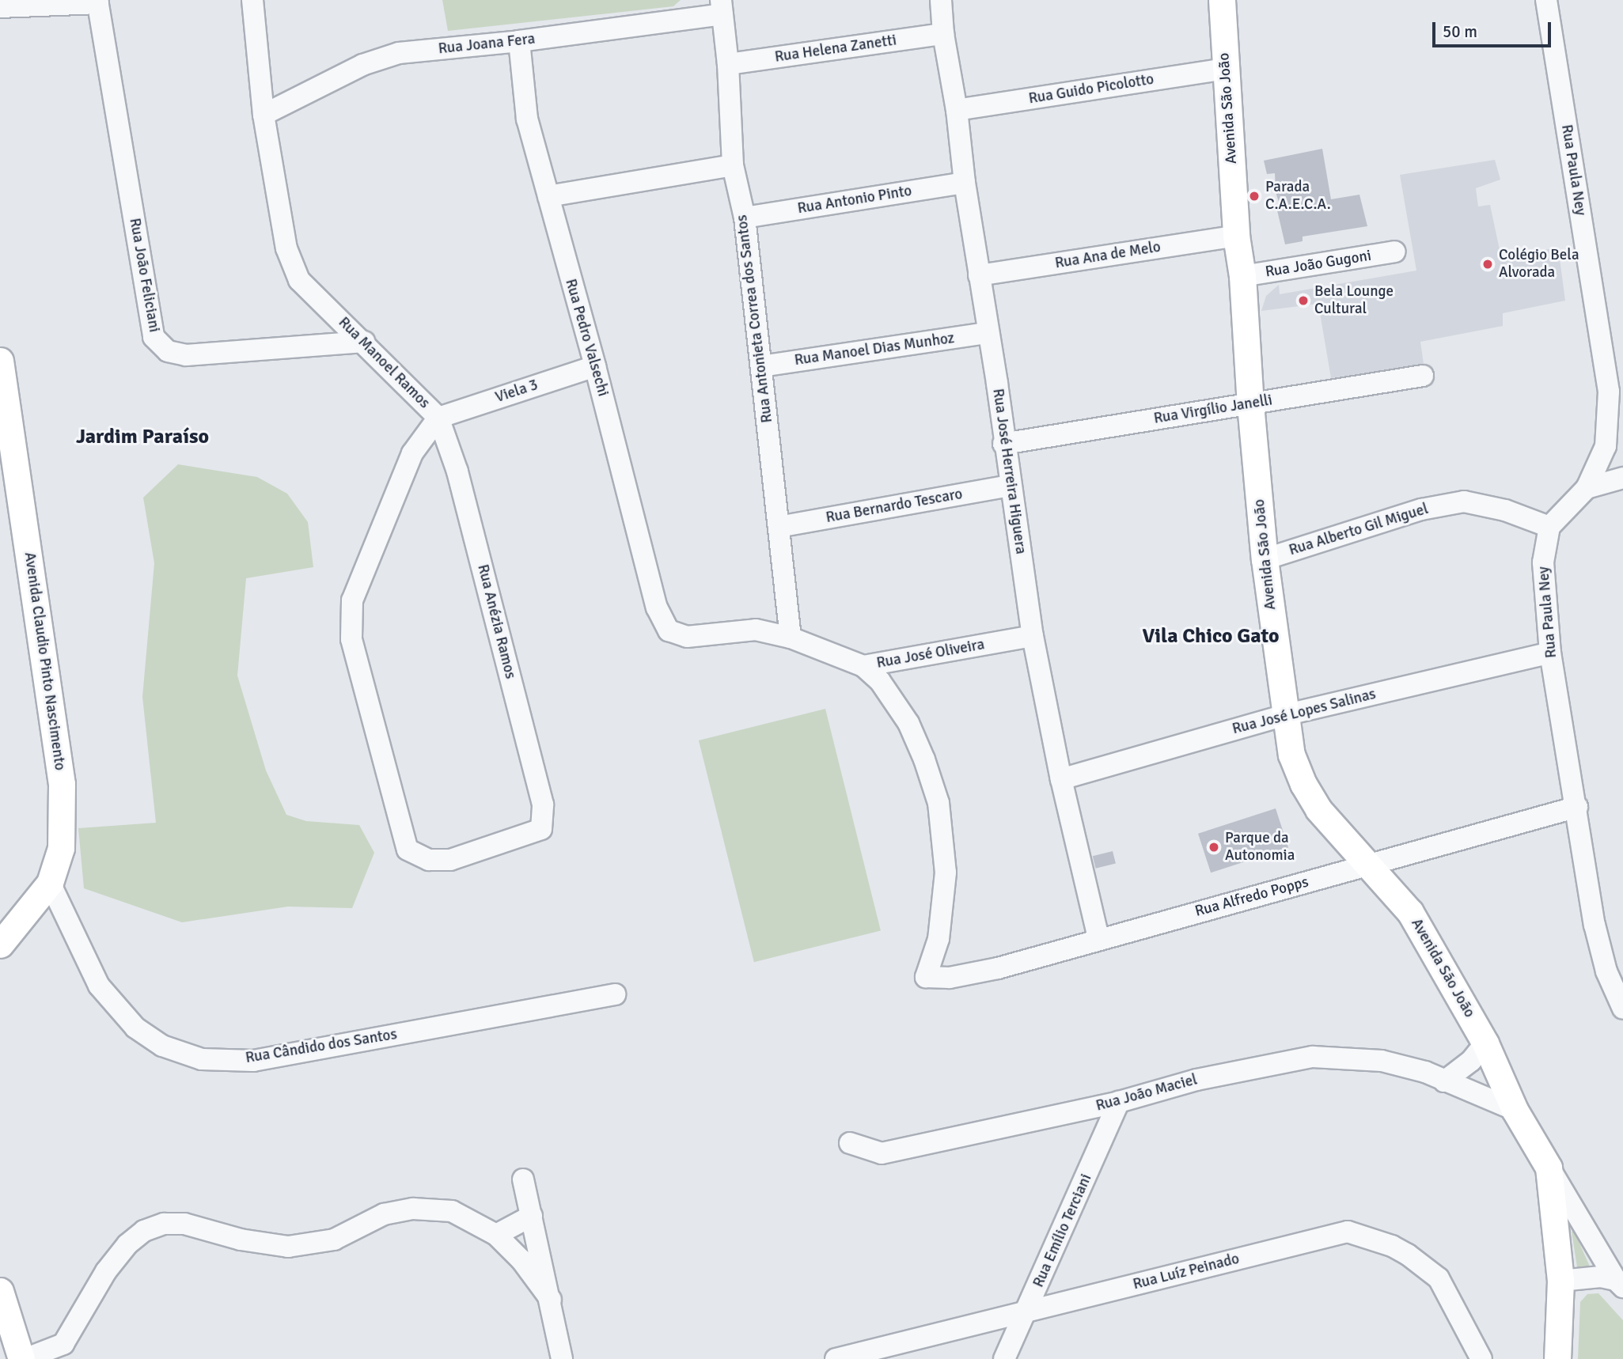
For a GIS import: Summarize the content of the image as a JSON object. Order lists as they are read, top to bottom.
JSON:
{
  "streets": {
    "main road": ["Avenida São João", "Avenida Claudio Pinto Nascimento"],
    "street": [
      "Rua Joana Fera",
      "Rua Helena Zanetti",
      "Rua Guido Picolotto",
      "Rua Paula Ney",
      "Rua Antonio Pinto",
      "Rua Ana de Melo",
      "Rua João Gugoni",
      "Rua João Feliciani",
      "Rua Antonieta Correa dos Santos",
      "Rua Pedro Valsechi",
      "Rua Manoel Dias Munhoz",
      "Rua Manoel Ramos",
      "Viela 3",
      "Rua Virgílio Janelli",
      "Rua José Herreira Higuera",
      "Rua Bernardo Tescaro",
      "Rua Alberto Gil Miguel",
      "Rua Anézia Ramos",
      "Rua José Oliveira",
      "Rua José Lopes Salinas",
      "Rua Alfredo Popps",
      "Rua Cândido dos Santos",
      "Rua João Maciel",
      "Rua Emílio Terciani",
      "Rua Luíz Peinado"
    ]
  },
  "crossings": [
    ["Rua Joana Fera", "Rua Antonieta Correa dos Santos"],
    ["Rua Joana Fera", "Rua Pedro Valsechi"],
    ["Rua Joana Fera", "Rua Manoel Ramos"],
    ["Rua Helena Zanetti", "Rua Antonieta Correa dos Santos"],
    ["Rua Helena Zanetti", "Rua José Herreira Higuera"],
    ["Rua Guido Picolotto", "Avenida São João"],
    ["Rua Guido Picolotto", "Rua José Herreira Higuera"],
    ["Avenida São João", "Rua Ana de Melo"],
    ["Avenida São João", "Rua João Gugoni"],
    ["Avenida São João", "Rua Virgílio Janelli"],
    ["Avenida São João", "Rua Alberto Gil Miguel"],
    ["Avenida São João", "Rua José Lopes Salinas"],
    ["Avenida São João", "Rua Alfredo Popps"],
    ["Avenida São João", "Rua João Maciel"],
    ["Rua Paula Ney", "Rua Alberto Gil Miguel"],
    ["Rua Paula Ney", "Rua José Lopes Salinas"],
    ["Rua Paula Ney", "Rua Alfredo Popps"],
    ["Rua Antonio Pinto", "Rua Antonieta Correa dos Santos"],
    ["Rua Antonio Pinto", "Rua José Herreira Higuera"],
    ["Rua Ana de Melo", "Rua José Herreira Higuera"],
    ["Rua João Feliciani", "Rua Manoel Ramos"],
    ["Rua Antonieta Correa dos Santos", "Rua Manoel Dias Munhoz"],
    ["Rua Antonieta Correa dos Santos", "Rua Bernardo Tescaro"],
    ["Rua Antonieta Correa dos Santos", "Rua José Oliveira"],
    ["Rua Pedro Valsechi", "Viela 3"],
    ["Rua Pedro Valsechi", "Rua José Oliveira"],
    ["Rua Manoel Dias Munhoz", "Rua José Herreira Higuera"],
    ["Rua Manoel Ramos", "Viela 3"],
    ["Rua Manoel Ramos", "Rua Anézia Ramos"],
    ["Viela 3", "Rua Anézia Ramos"],
    ["Rua Virgílio Janelli", "Rua José Herreira Higuera"],
    ["Rua José Herreira Higuera", "Rua Bernardo Tescaro"],
    ["Rua José Herreira Higuera", "Rua José Oliveira"],
    ["Rua José Herreira Higuera", "Rua José Lopes Salinas"],
    ["Rua José Herreira Higuera", "Rua Alfredo Popps"],
    ["Rua José Oliveira", "Rua Alfredo Popps"],
    ["Avenida Claudio Pinto Nascimento", "Rua Cândido dos Santos"],
    ["Rua João Maciel", "Rua Emílio Terciani"],
    ["Rua Emílio Terciani", "Rua Luíz Peinado"]
  ],
  "districts": ["Jardim Paraíso", "Vila Chico Gato"],
  "places": [
    "Parada C.A.E.C.A.",
    "Colégio Bela Alvorada",
    "Bela Lounge Cultural",
    "Parque da Autonomia"
  ],
  "scale_bar": "50 m"
}
